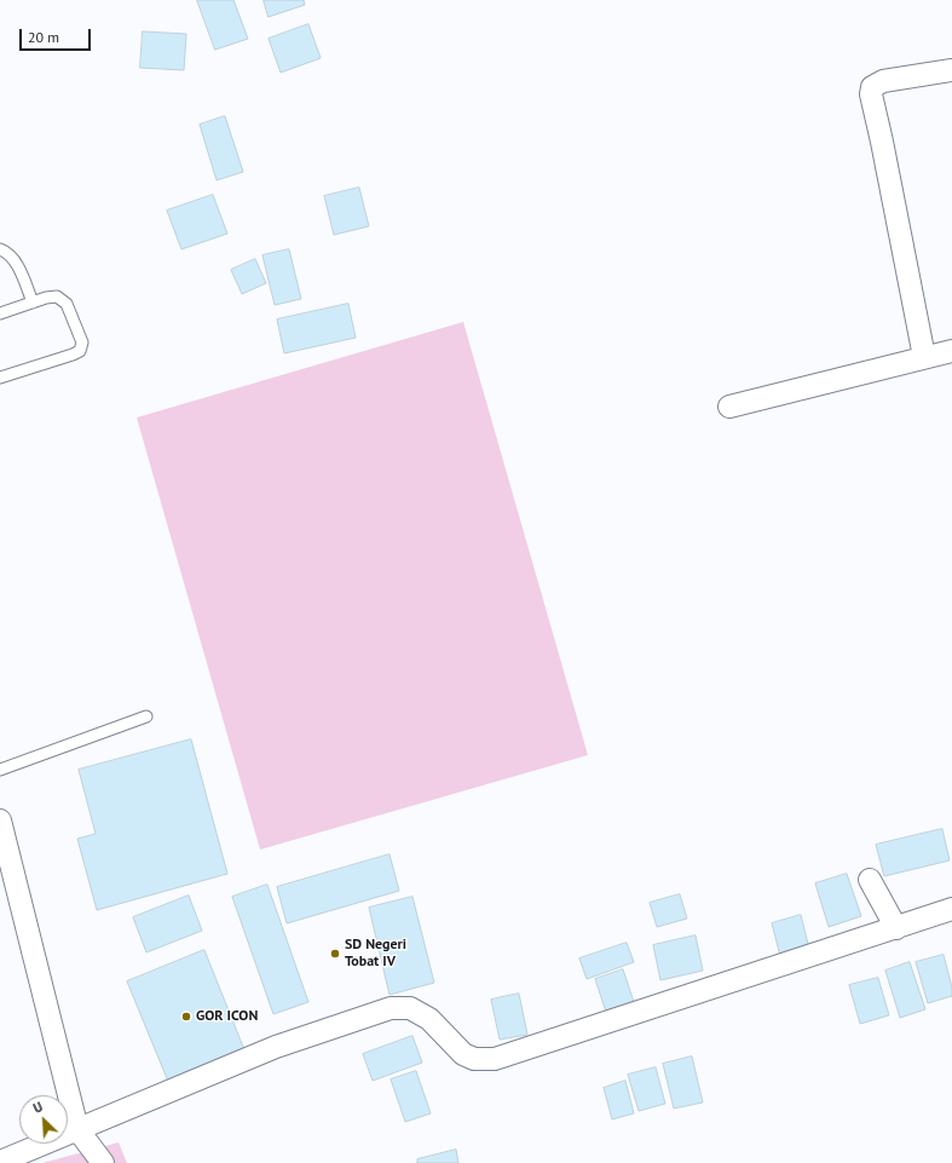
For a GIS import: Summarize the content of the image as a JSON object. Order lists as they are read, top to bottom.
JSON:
{
  "places": ["SD Negeri Tobat IV", "GOR ICON"],
  "scale_bar": "20 m",
  "north": "top left"
}
